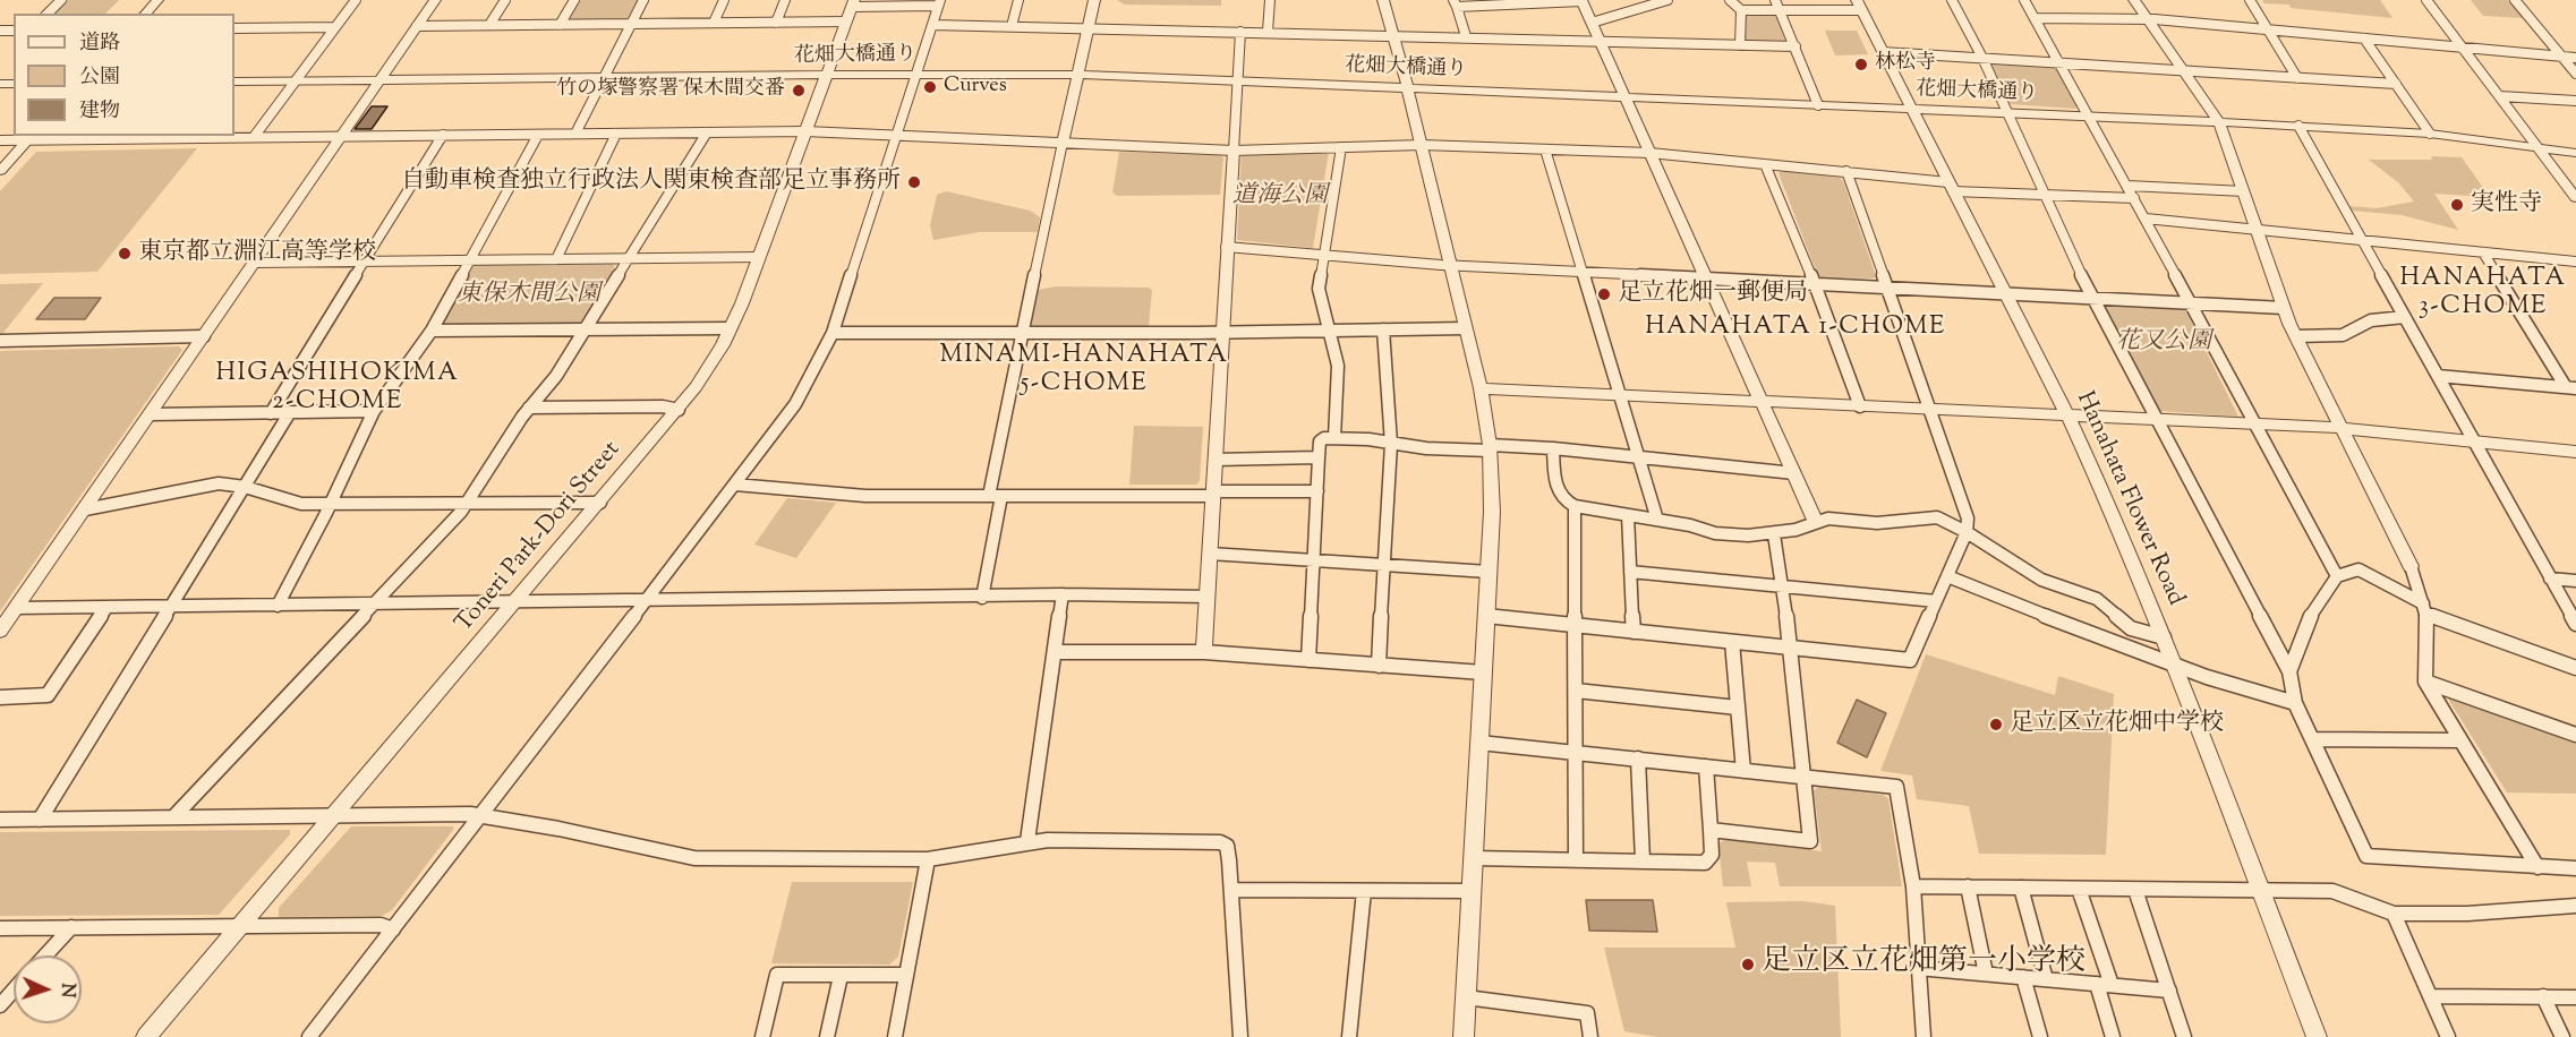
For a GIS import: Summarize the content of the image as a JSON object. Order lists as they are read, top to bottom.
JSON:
{
  "streets": {
    "street": ["花畑大橋通り", "Hanahata Flower Road", "Toneri Park-Dori Street"]
  },
  "crossings": [
    ["花畑大橋通り", "Hanahata Flower Road"],
    ["花畑大橋通り", "Toneri Park-Dori Street"]
  ],
  "districts": [
    "HANAHATA 3-CHOME",
    "HANAHATA 1-CHOME",
    "MINAMI-HANAHATA 5-CHOME",
    "HIGASHIHOKIMA 2-CHOME"
  ],
  "parks": ["道海公園", "東保木間公園", "花又公園"],
  "places": [
    "林松寺",
    "Curves",
    "竹の塚警察署 保木間交番",
    "自動車検査独立行政法人関東検査部足立事務所",
    "実性寺",
    "東京都立淵江高等学校",
    "足立花畑一郵便局",
    "足立区立花畑中学校",
    "足立区立花畑第一小学校"
  ],
  "legend": ["道路", "公園", "建物"],
  "north": "right"
}
